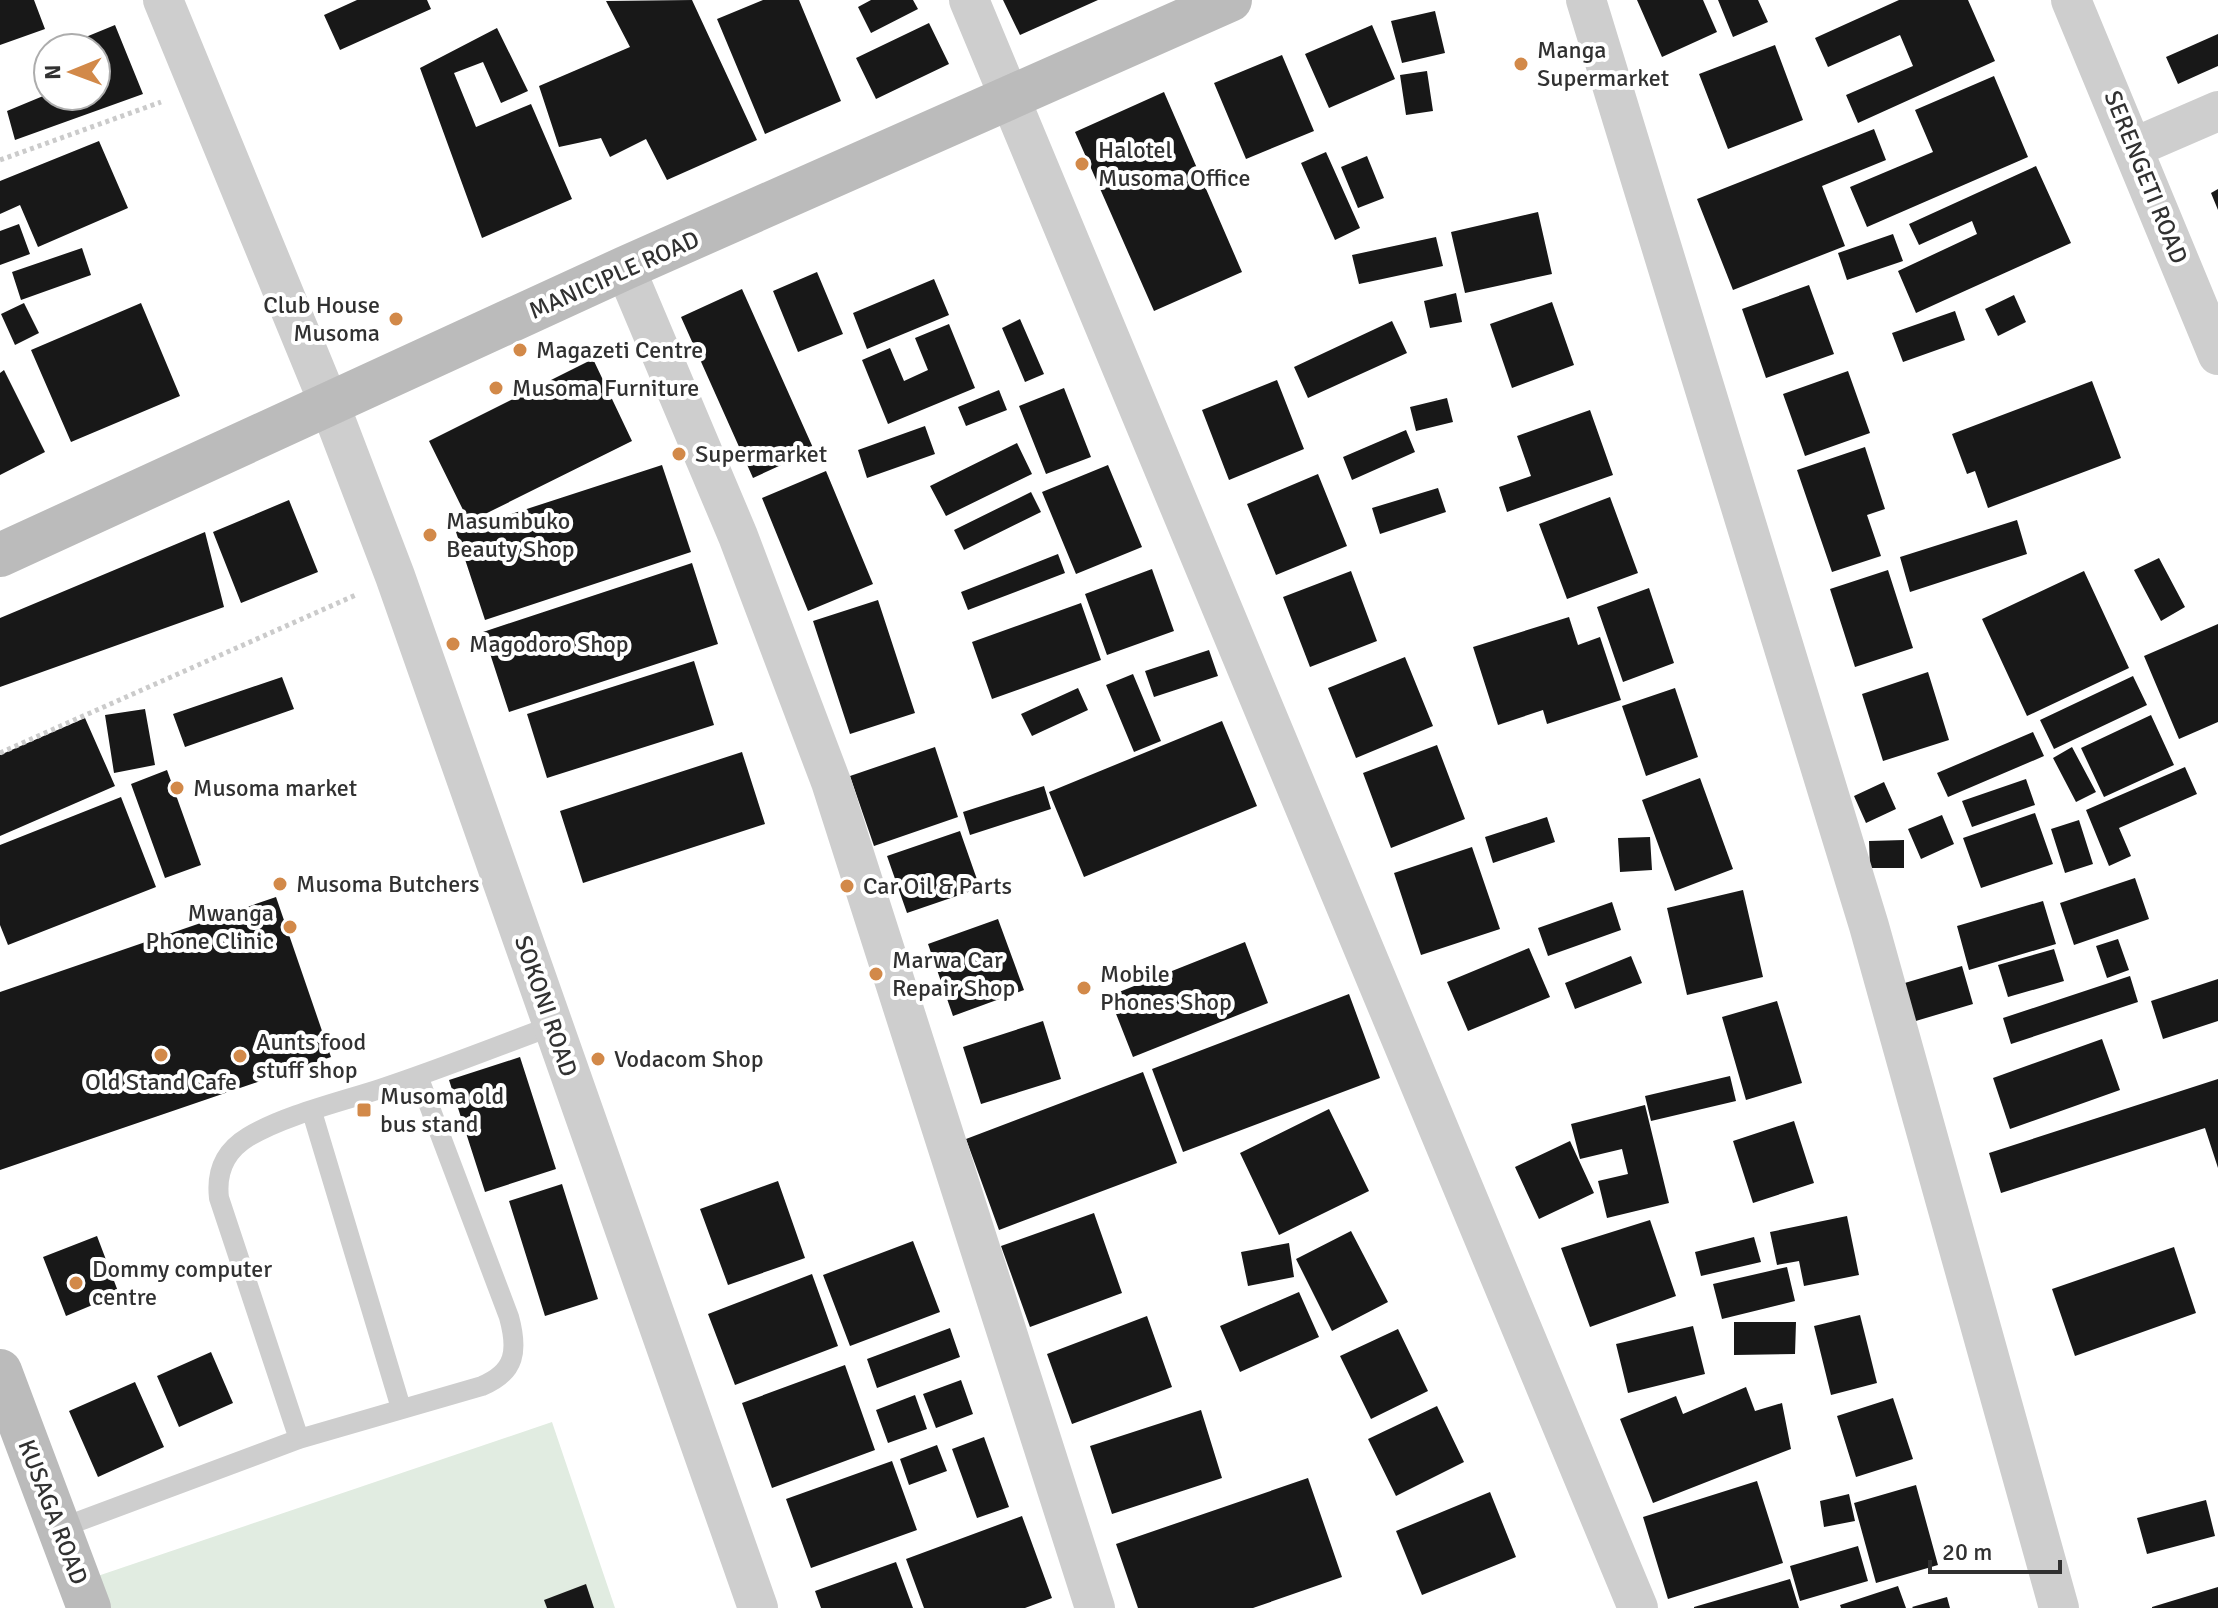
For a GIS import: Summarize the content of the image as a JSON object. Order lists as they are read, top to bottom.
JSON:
{
  "streets": {
    "street": [
      "SERENGETI ROAD",
      "MANICIPLE ROAD",
      "SOKONI ROAD",
      "KUSAGA ROAD"
    ]
  },
  "crossings": [
    ["MANICIPLE ROAD", "SOKONI ROAD"]
  ],
  "places": {
    "other": [
      "Manga Supermarket",
      "Halotel Musoma Office",
      "Club House Musoma",
      "Magazeti Centre",
      "Musoma Furniture",
      "Supermarket",
      "Masumbuko Beauty Shop",
      "Magodoro Shop",
      "Musoma market",
      "Musoma Butchers",
      "Car Oil & Parts",
      "Mwanga Phone Clinic",
      "Marwa Car Repair Shop",
      "Mobile Phones Shop",
      "Old Stand Cafe",
      "Aunts food stuff shop",
      "Vodacom Shop",
      "Dommy computer centre"
    ],
    "transit": ["Musoma old bus stand"]
  },
  "scale_bar": "20 m",
  "north": "left"
}
